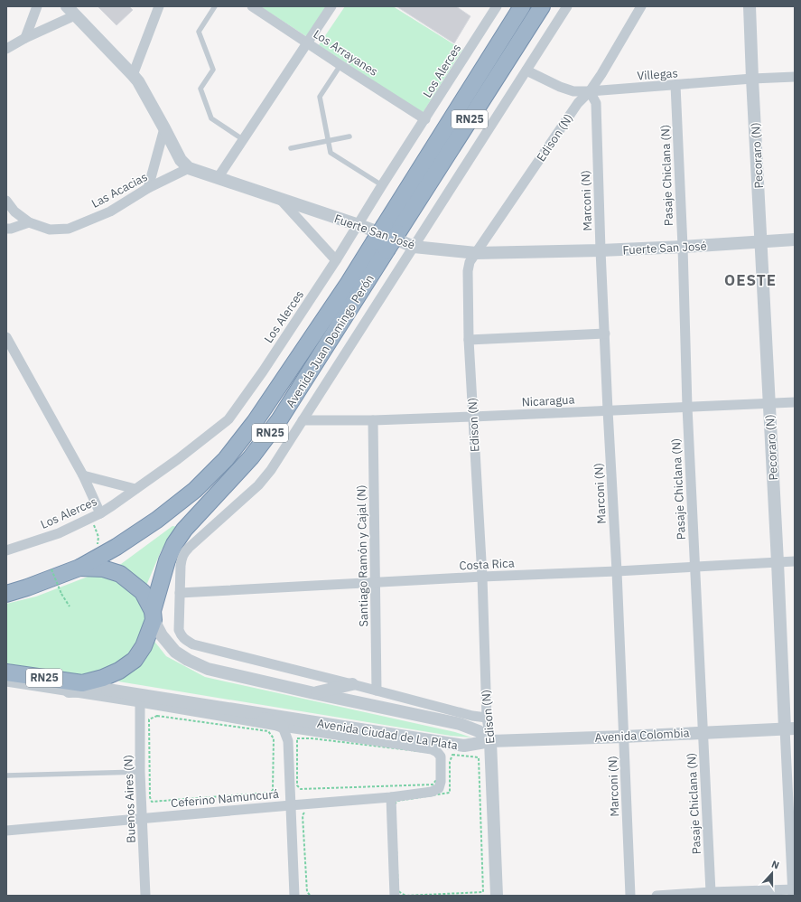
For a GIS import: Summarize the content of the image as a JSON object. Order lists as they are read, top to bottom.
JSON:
{
  "streets": {
    "highway": ["RN25", "Avenida Juan Domingo Perón", "Avenida Ciudad de La Plata"],
    "street": [
      "Los Arrayanes",
      "Los Alerces",
      "Villegas",
      "Edison (N)",
      "Pecoraro (N)",
      "Pasaje Chiclana (N)",
      "Las Acacias",
      "Marconi (N)",
      "Fuerte San José",
      "Nicaragua",
      "Santiago Ramón y Cajal (N)",
      "Costa Rica",
      "Avenida Colombia",
      "Ceferino Namuncurá",
      "Buenos Aires (N)"
    ]
  },
  "crossings": [
    ["Los Arrayanes", "Los Alerces"],
    ["Los Alerces", "Fuerte San José"],
    ["Villegas", "Edison (N)"],
    ["Villegas", "Pecoraro (N)"],
    ["Villegas", "Pasaje Chiclana (N)"],
    ["Villegas", "Marconi (N)"],
    ["Villegas", "Avenida Juan Domingo Perón"],
    ["RN25", "Avenida Juan Domingo Perón"],
    ["Edison (N)", "Marconi (N)"],
    ["Edison (N)", "Fuerte San José"],
    ["Edison (N)", "Nicaragua"],
    ["Edison (N)", "Costa Rica"],
    ["Edison (N)", "Avenida Ciudad de La Plata"],
    ["Edison (N)", "Avenida Colombia"],
    ["Pecoraro (N)", "Fuerte San José"],
    ["Pecoraro (N)", "Nicaragua"],
    ["Pecoraro (N)", "Costa Rica"],
    ["Pecoraro (N)", "Avenida Colombia"],
    ["Pasaje Chiclana (N)", "Fuerte San José"],
    ["Pasaje Chiclana (N)", "Nicaragua"],
    ["Pasaje Chiclana (N)", "Costa Rica"],
    ["Pasaje Chiclana (N)", "Avenida Colombia"],
    ["Las Acacias", "Fuerte San José"],
    ["Marconi (N)", "Fuerte San José"],
    ["Marconi (N)", "Nicaragua"],
    ["Marconi (N)", "Costa Rica"],
    ["Marconi (N)", "Avenida Colombia"],
    ["Fuerte San José", "Avenida Juan Domingo Perón"],
    ["Avenida Juan Domingo Perón", "Nicaragua"],
    ["Avenida Juan Domingo Perón", "Costa Rica"],
    ["Avenida Juan Domingo Perón", "Avenida Ciudad de La Plata"],
    ["Nicaragua", "Santiago Ramón y Cajal (N)"],
    ["Santiago Ramón y Cajal (N)", "Costa Rica"],
    ["Avenida Ciudad de La Plata", "Avenida Colombia"],
    ["Avenida Ciudad de La Plata", "Ceferino Namuncurá"],
    ["Avenida Ciudad de La Plata", "Buenos Aires (N)"],
    ["Ceferino Namuncurá", "Buenos Aires (N)"]
  ],
  "districts": ["OESTE"],
  "north": "top"
}
